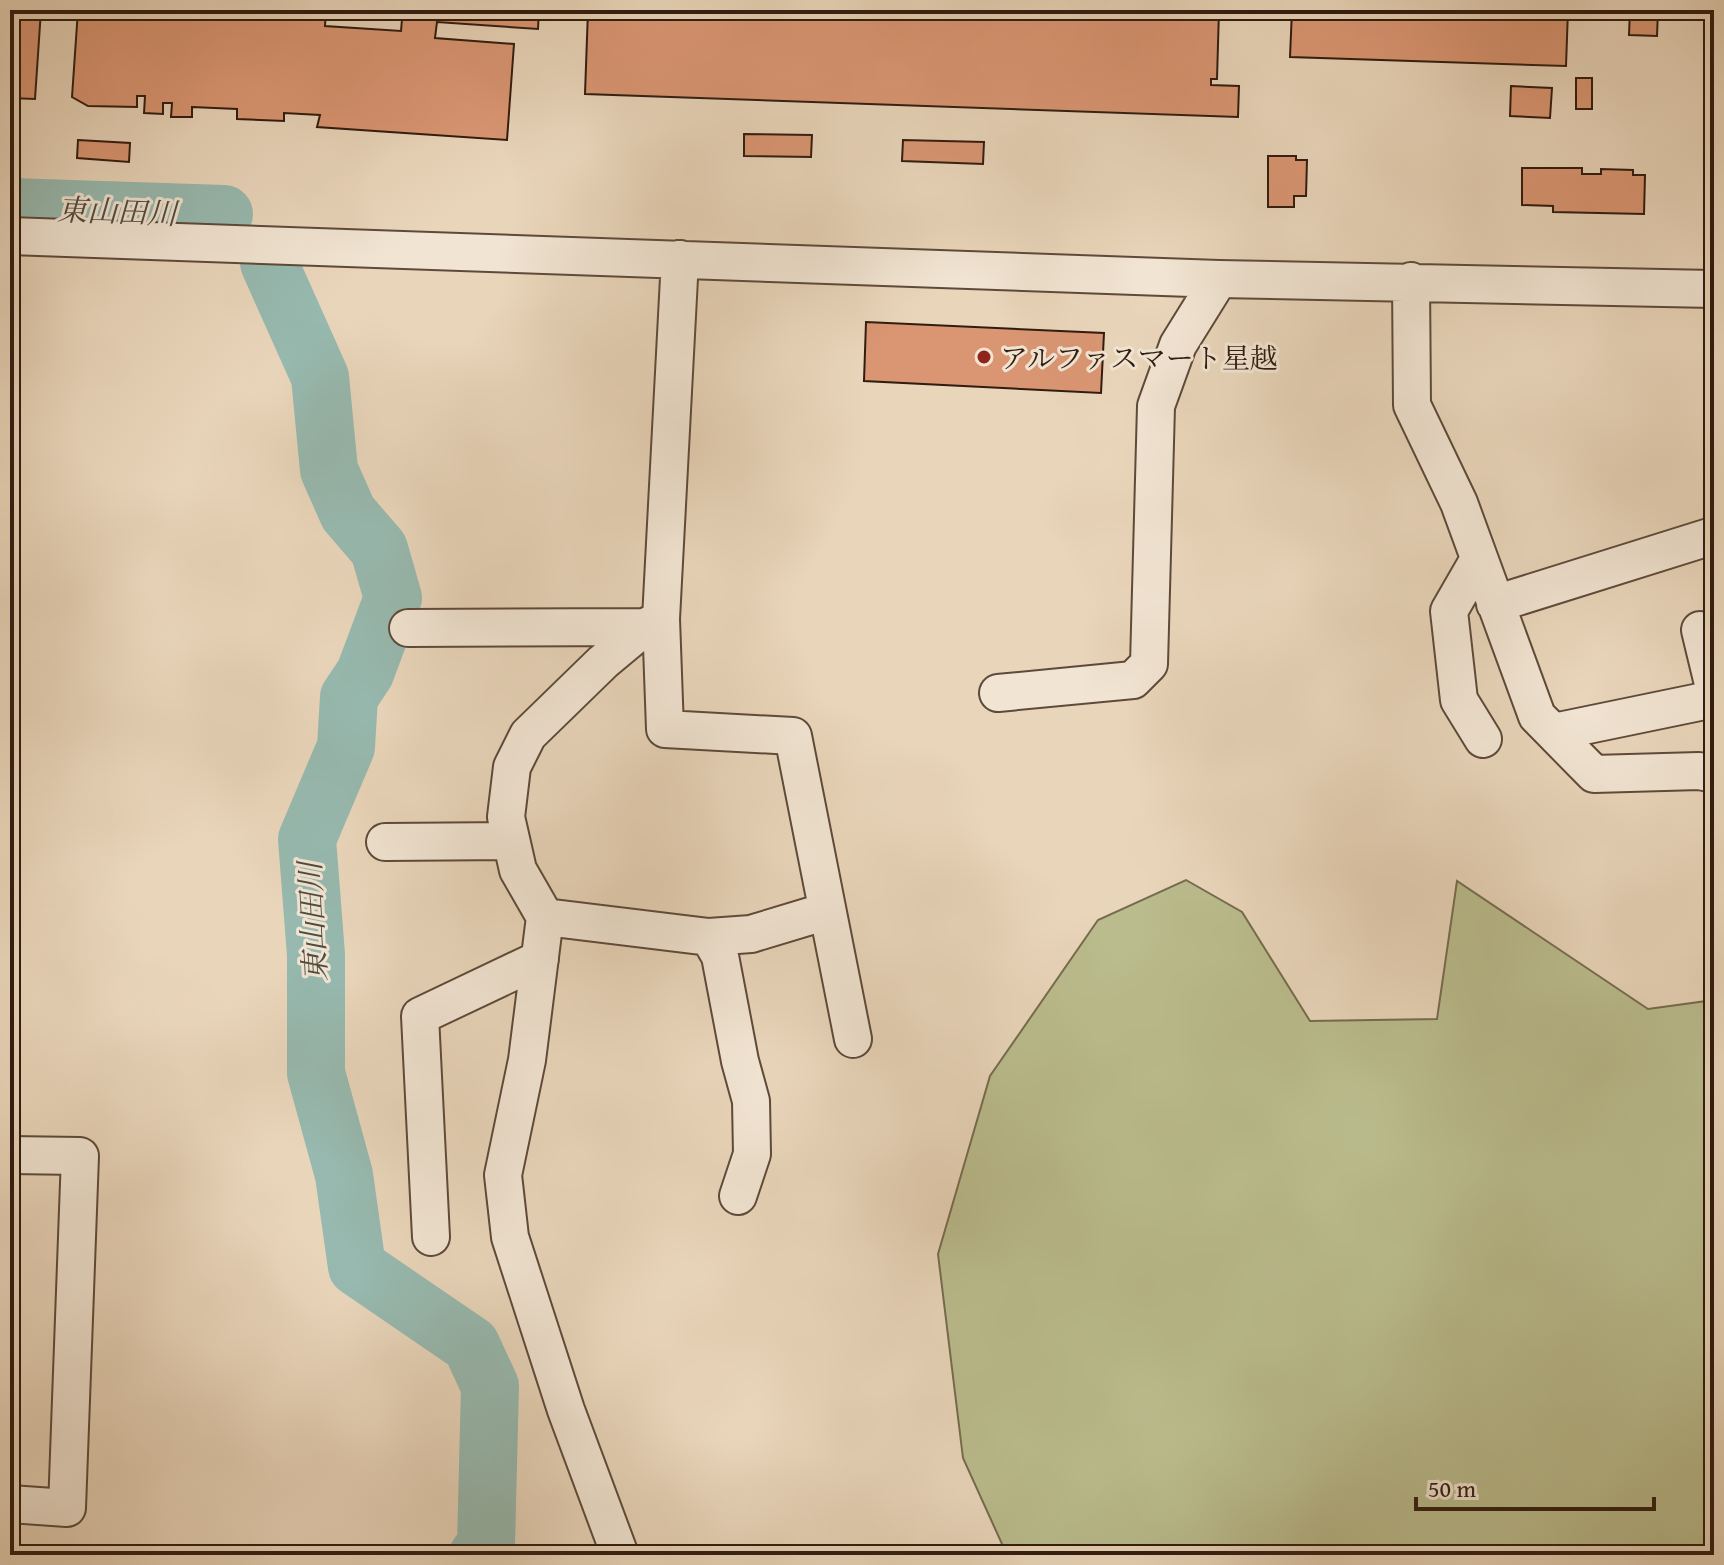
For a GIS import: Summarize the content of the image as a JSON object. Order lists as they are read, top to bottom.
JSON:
{
  "water": ["東山田川"],
  "places": ["アルファスマート星越"],
  "scale_bar": "50 m"
}
